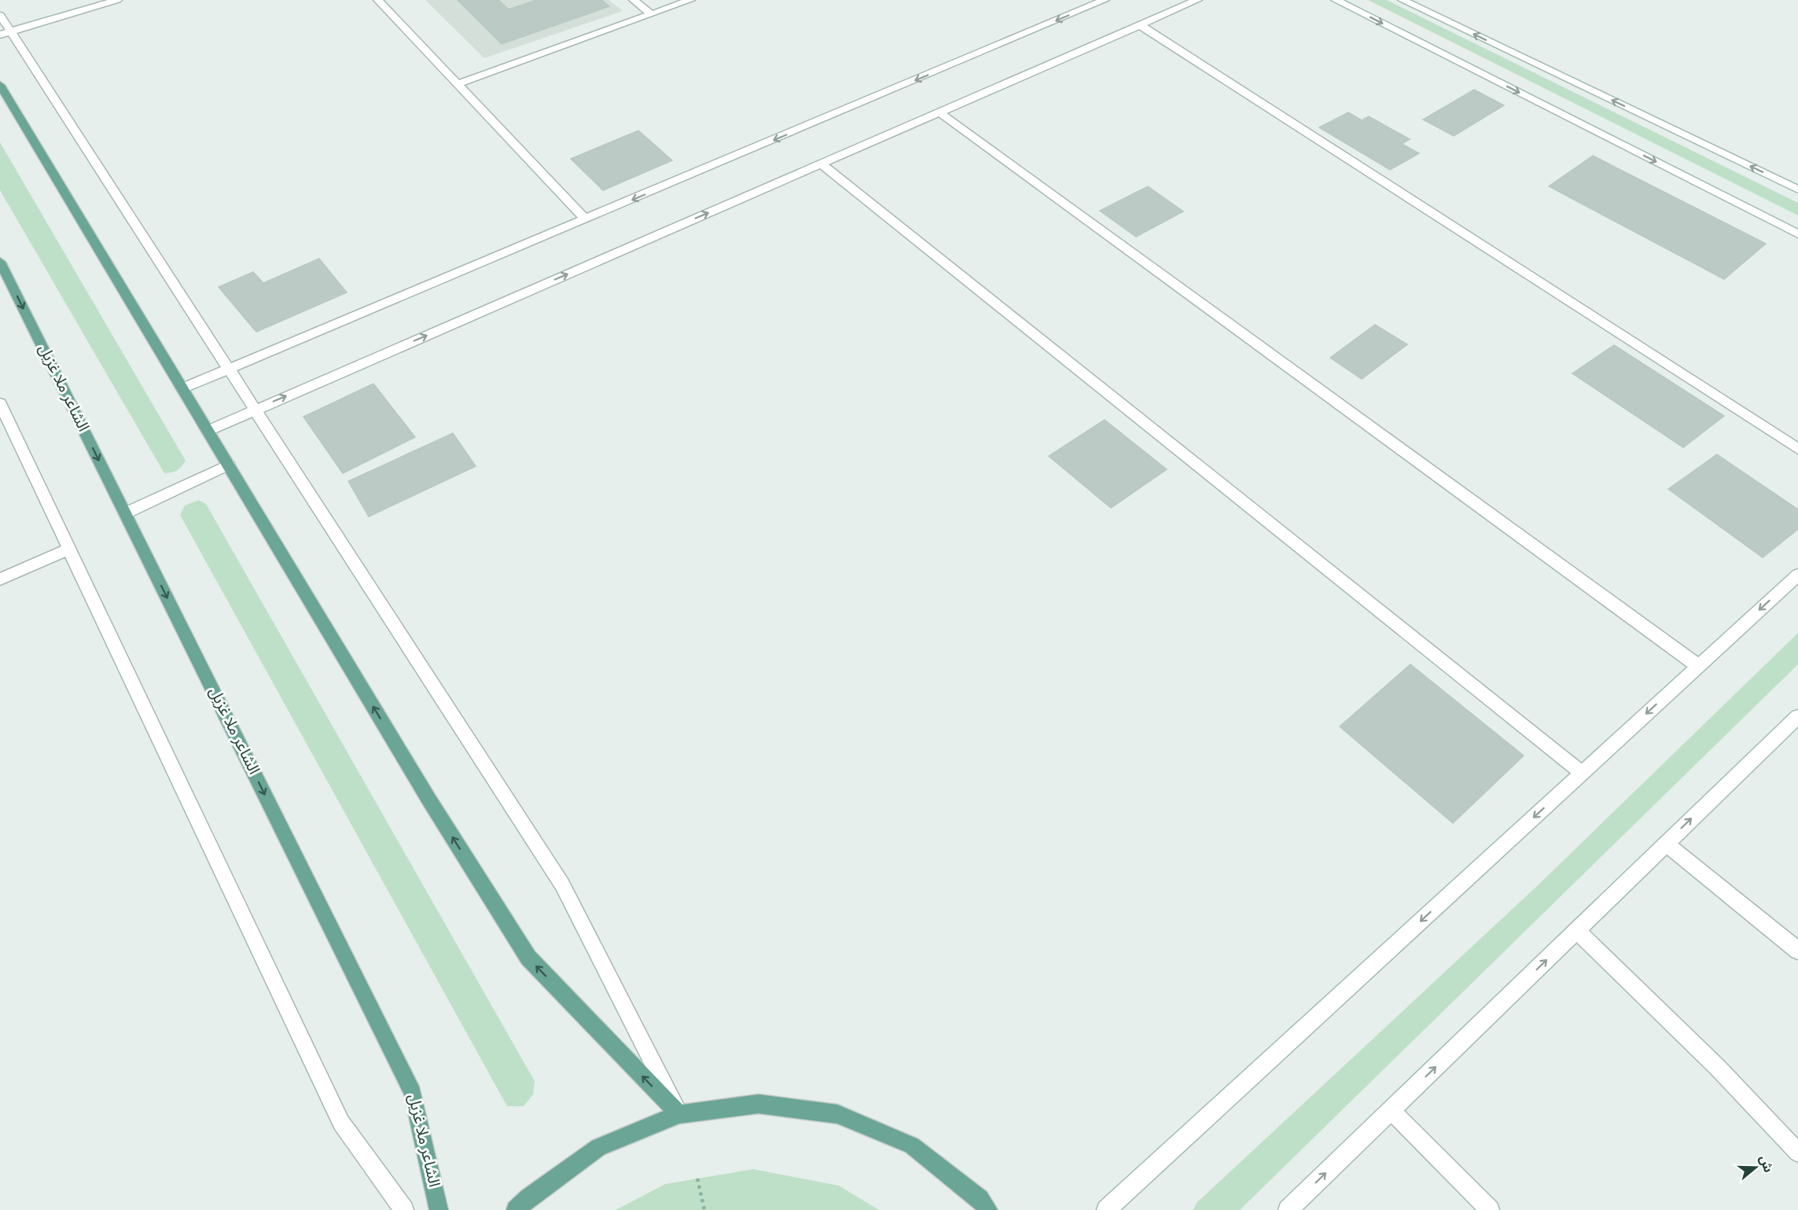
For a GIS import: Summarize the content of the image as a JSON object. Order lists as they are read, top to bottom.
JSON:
{
  "streets": {
    "main road": ["الشاعر ملا غزيل"]
  },
  "north": "right"
}
